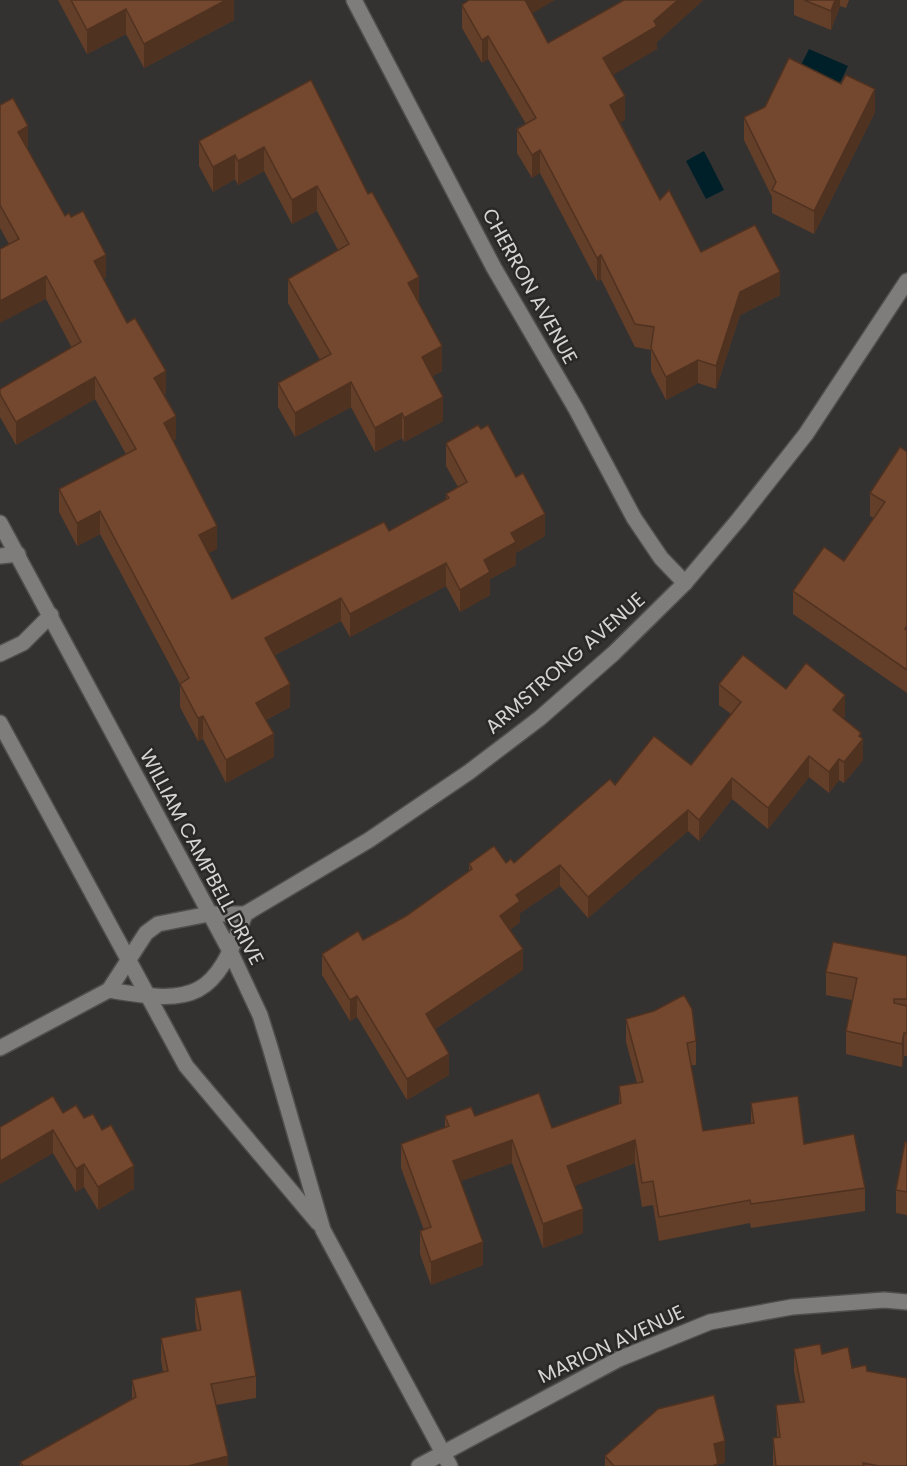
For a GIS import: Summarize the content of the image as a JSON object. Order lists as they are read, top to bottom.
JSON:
{
  "streets": {
    "street": [
      "CHERRON AVENUE",
      "ARMSTRONG AVENUE",
      "WILLIAM CAMPBELL DRIVE",
      "MARION AVENUE"
    ]
  },
  "crossings": [
    ["CHERRON AVENUE", "ARMSTRONG AVENUE"],
    ["WILLIAM CAMPBELL DRIVE", "MARION AVENUE"]
  ]
}
